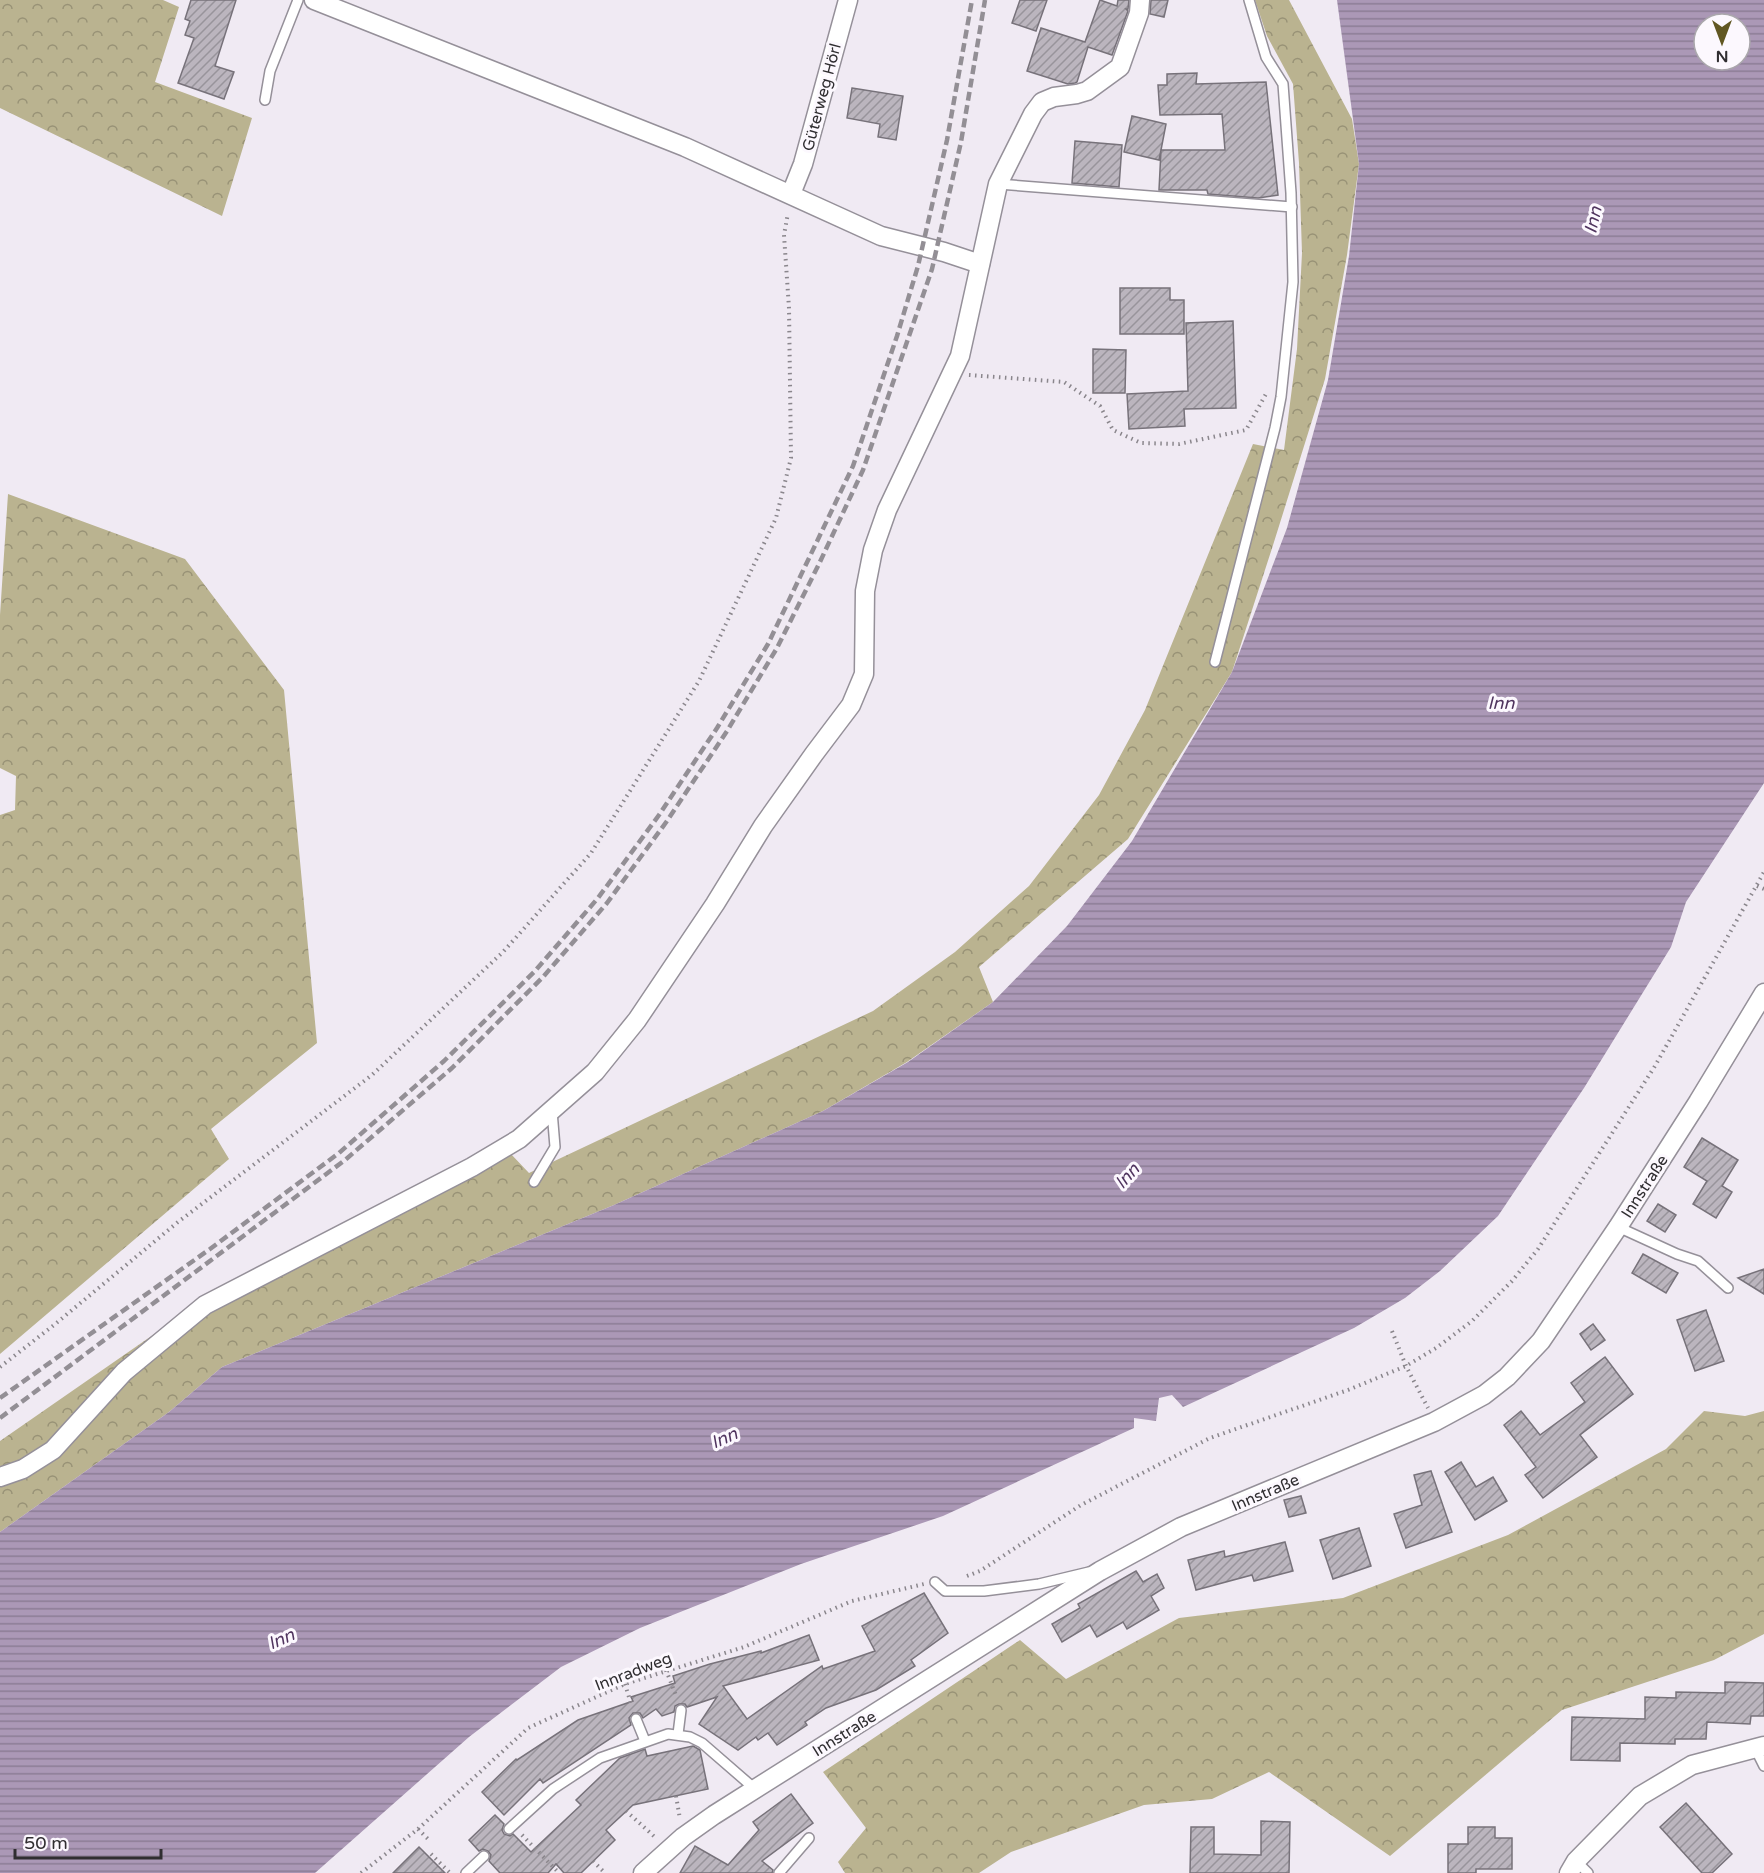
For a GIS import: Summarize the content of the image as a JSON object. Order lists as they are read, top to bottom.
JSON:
{
  "streets": {
    "street": ["Güterweg Hörl", "Innstraße"],
    "path": ["Innradweg"]
  },
  "water": ["Inn"],
  "scale_bar": "50 m",
  "north": "bottom"
}
